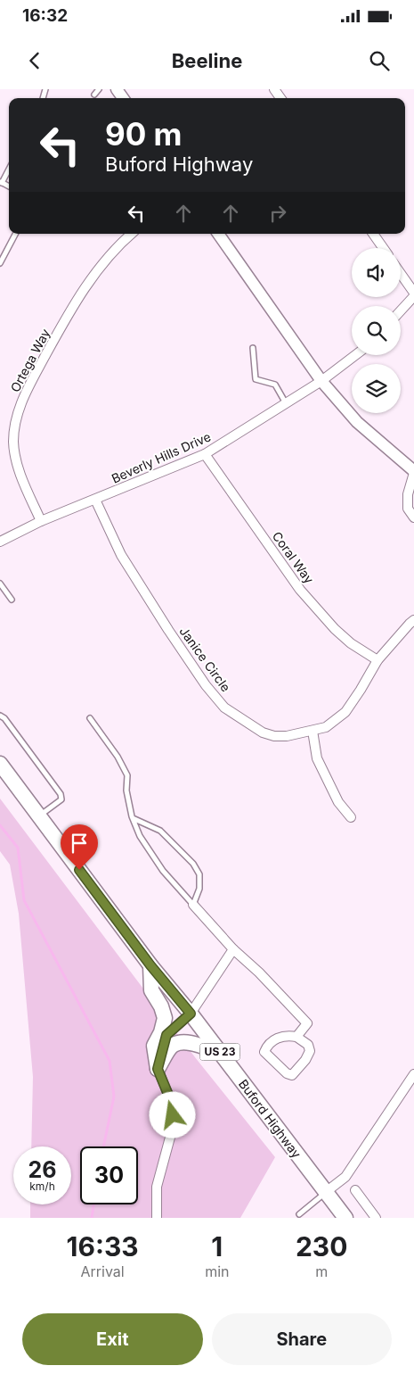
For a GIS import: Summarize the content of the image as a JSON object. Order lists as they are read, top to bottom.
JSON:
{
  "streets": {
    "main road": ["US 23", "Buford Highway"],
    "street": [
      "Ortega Way",
      "Beverly Hills Drive",
      "Coral Way",
      "Janice Circle"
    ]
  },
  "crossings": [
    ["Ortega Way", "Beverly Hills Drive"],
    ["Beverly Hills Drive", "Coral Way"],
    ["Beverly Hills Drive", "Janice Circle"],
    ["Coral Way", "Janice Circle"]
  ],
  "page": {
    "status": "16:32",
    "header": "Beeline",
    "turn": ["90 m", "Buford Highway"],
    "speed": "26 km/h",
    "limit": "30",
    "eta": [
      "16:33",
      "Arrival",
      "1",
      "min",
      "230",
      "m"
    ],
    "buttons": ["Exit", "Share"]
  }
}
